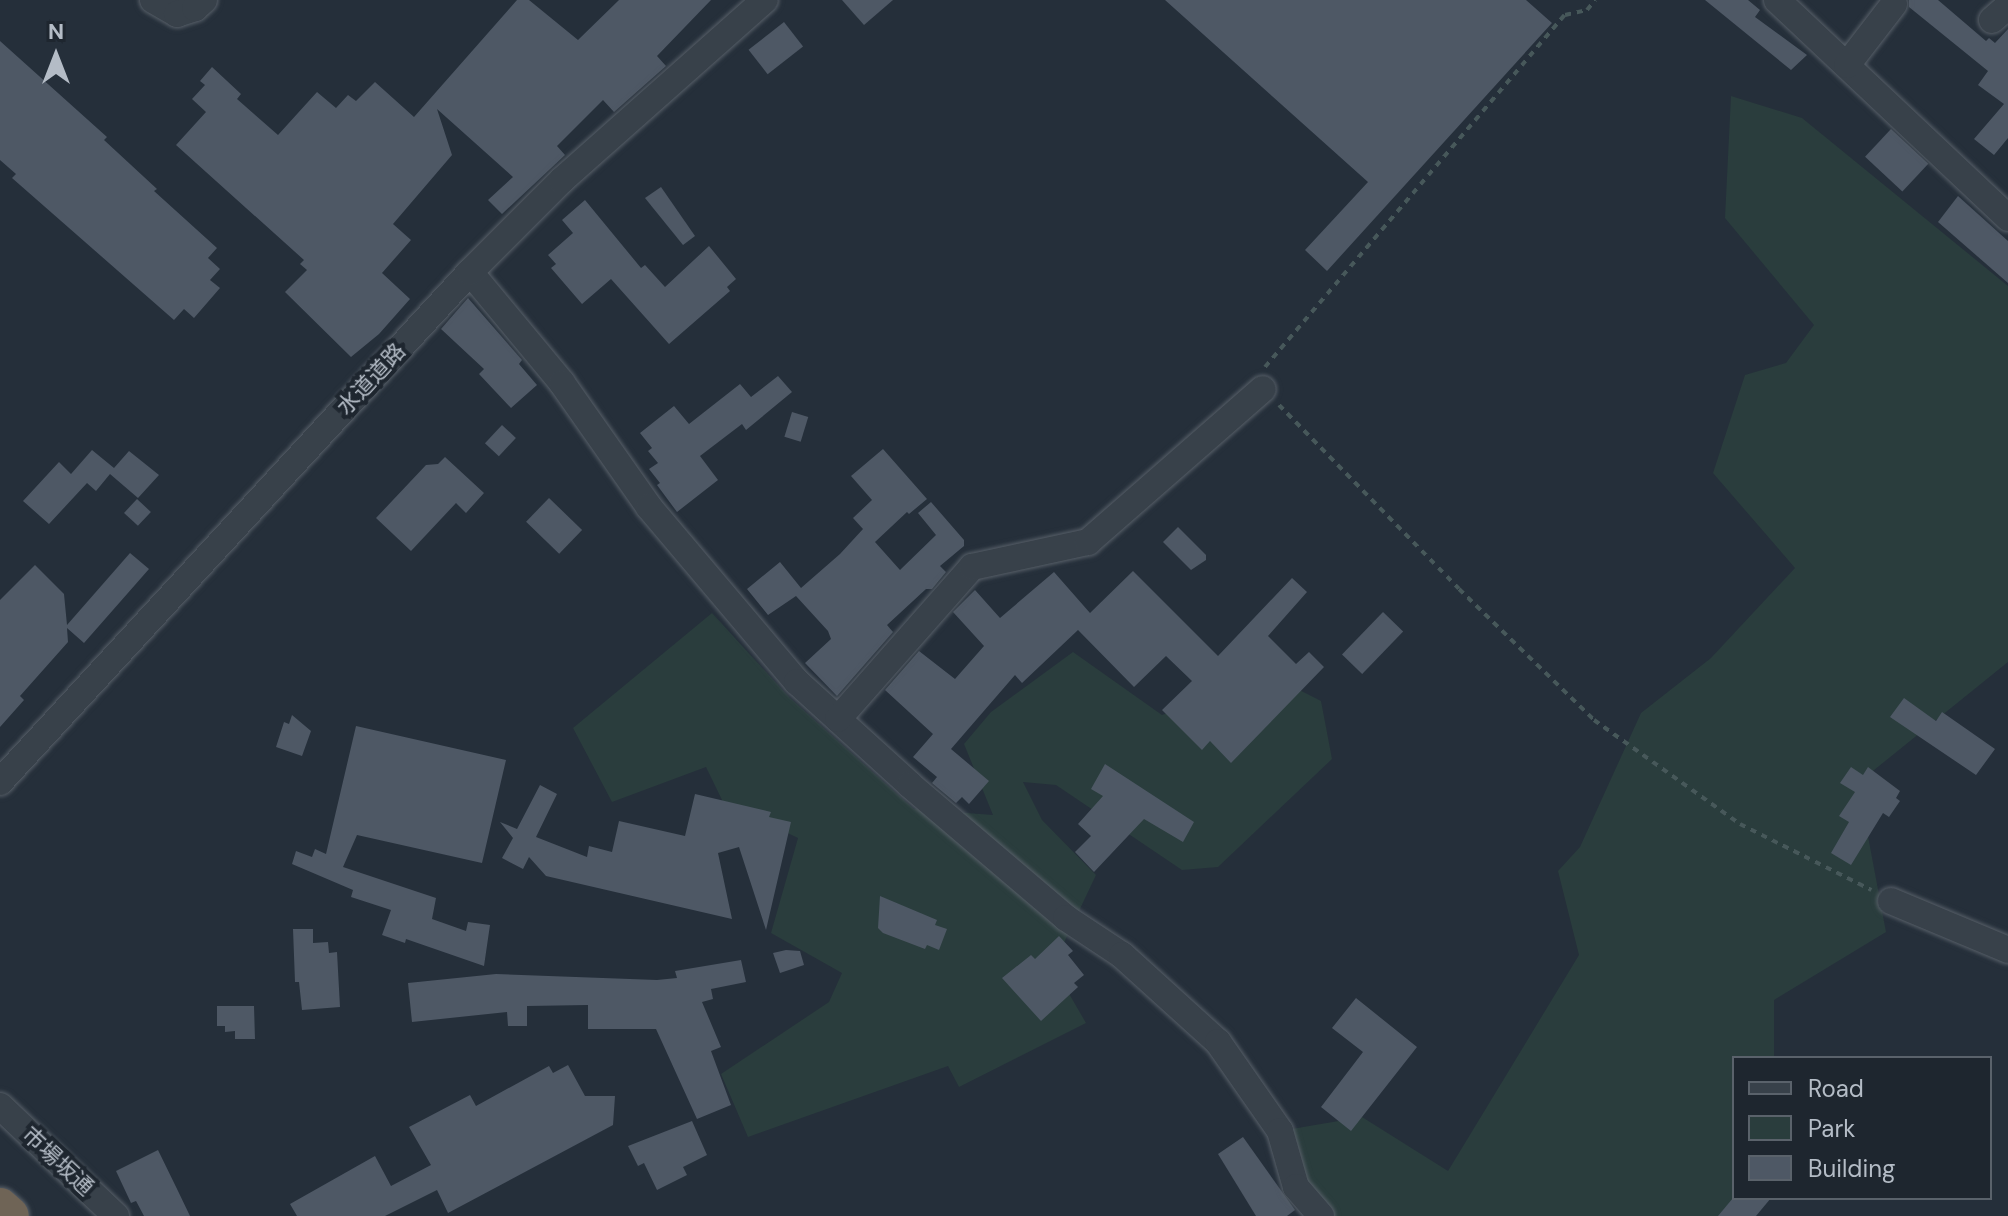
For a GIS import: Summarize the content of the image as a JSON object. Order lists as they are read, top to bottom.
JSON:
{
  "streets": {
    "street": ["水道道路", "市場坂通"]
  },
  "legend": ["Road", "Park", "Building"],
  "north": "top"
}
